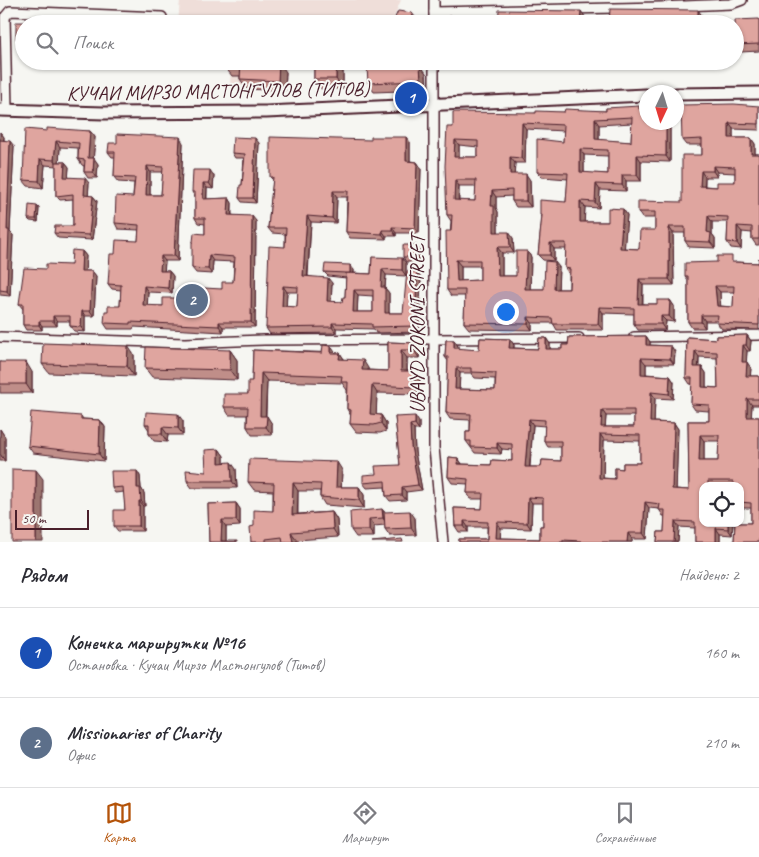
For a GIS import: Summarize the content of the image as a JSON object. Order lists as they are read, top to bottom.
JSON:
{
  "streets": {
    "street": ["КУЧАИ МИРЗО МАСТОНГУЛОВ (ТИТОВ)", "UBAYD ZOKONI STREET"]
  },
  "crossings": [
    ["КУЧАИ МИРЗО МАСТОНГУЛОВ (ТИТОВ)", "UBAYD ZOKONI STREET"]
  ],
  "scale_bar": "50 m",
  "north": "bottom",
  "page": {
    "search": "Поиск",
    "pins": ["1", "2"],
    "scale": "50 m",
    "heading": ["Рядом", "Найдено: 2"],
    "list": [
      {
        "mark": "1",
        "name": "Конечка маршрутки №16",
        "note": "Остановка · Кучаи Мирзо Мастонгулов (Титов)",
        "value": "160 m"
      },
      {
        "mark": "2",
        "name": "Missionaries of Charity",
        "note": "Офис",
        "value": "210 m"
      }
    ],
    "nav": ["Карта", "Маршрут", "Сохранённые"]
  }
}
